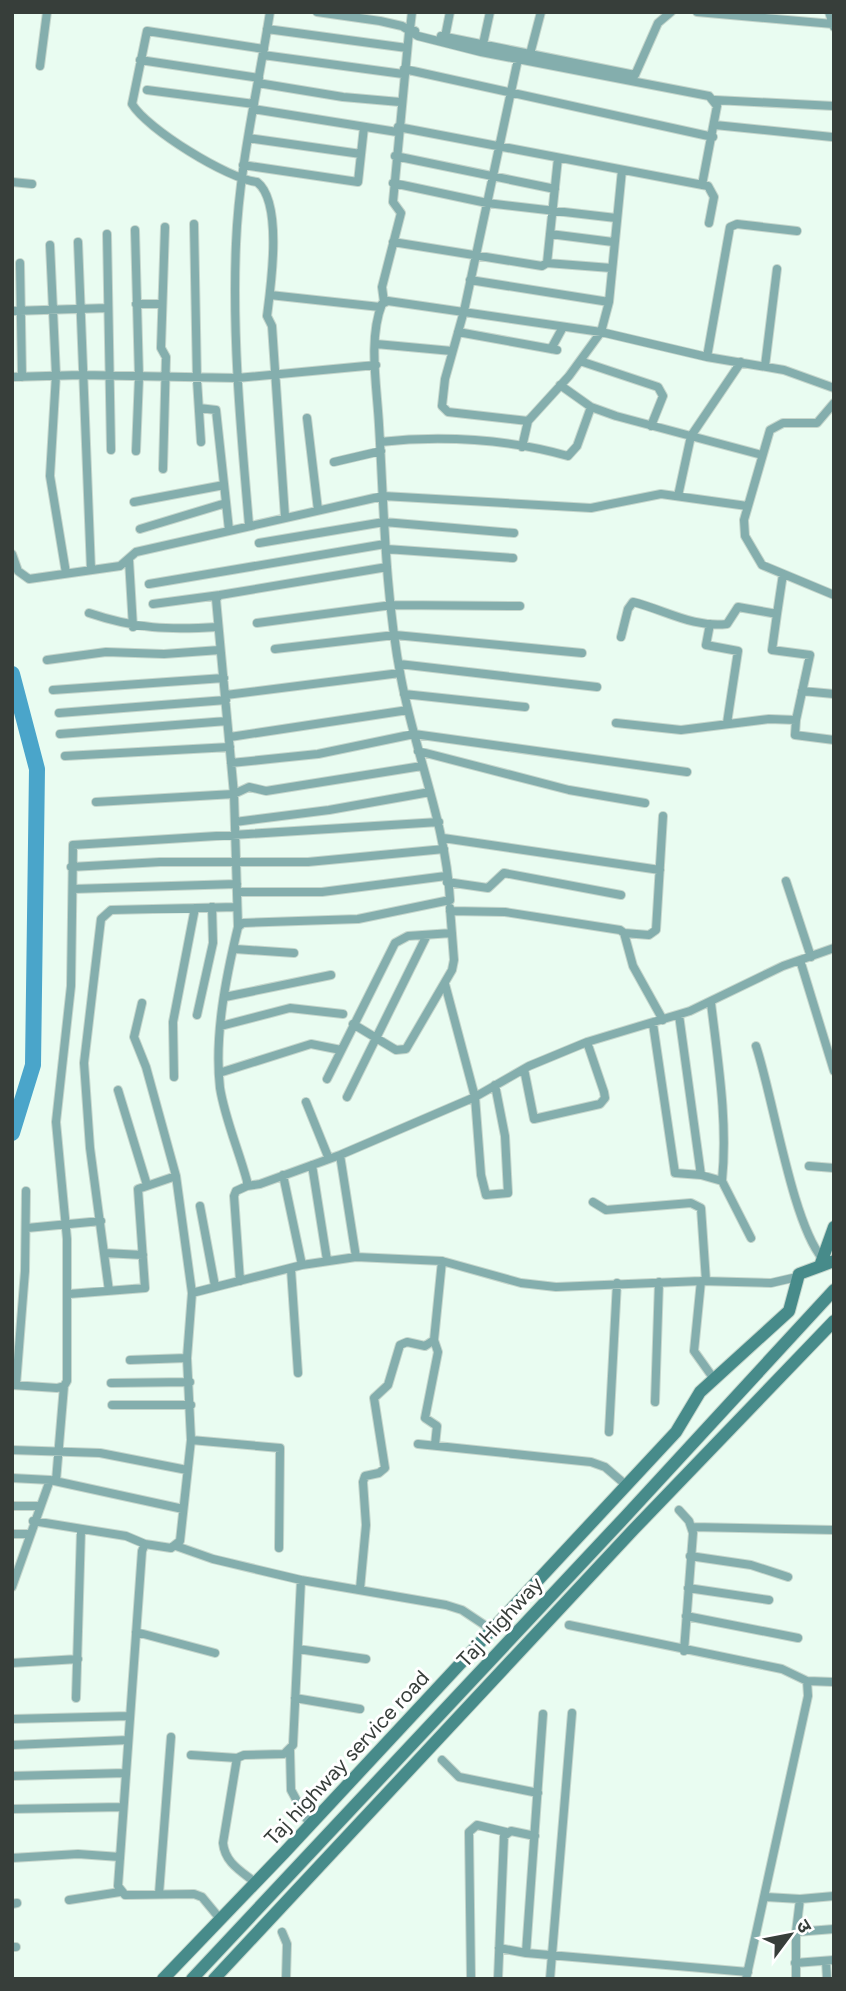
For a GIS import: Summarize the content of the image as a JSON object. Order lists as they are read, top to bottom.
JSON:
{
  "streets": {
    "main road": ["Taj Highway", "Taj highway service road"]
  },
  "north": "top right"
}
